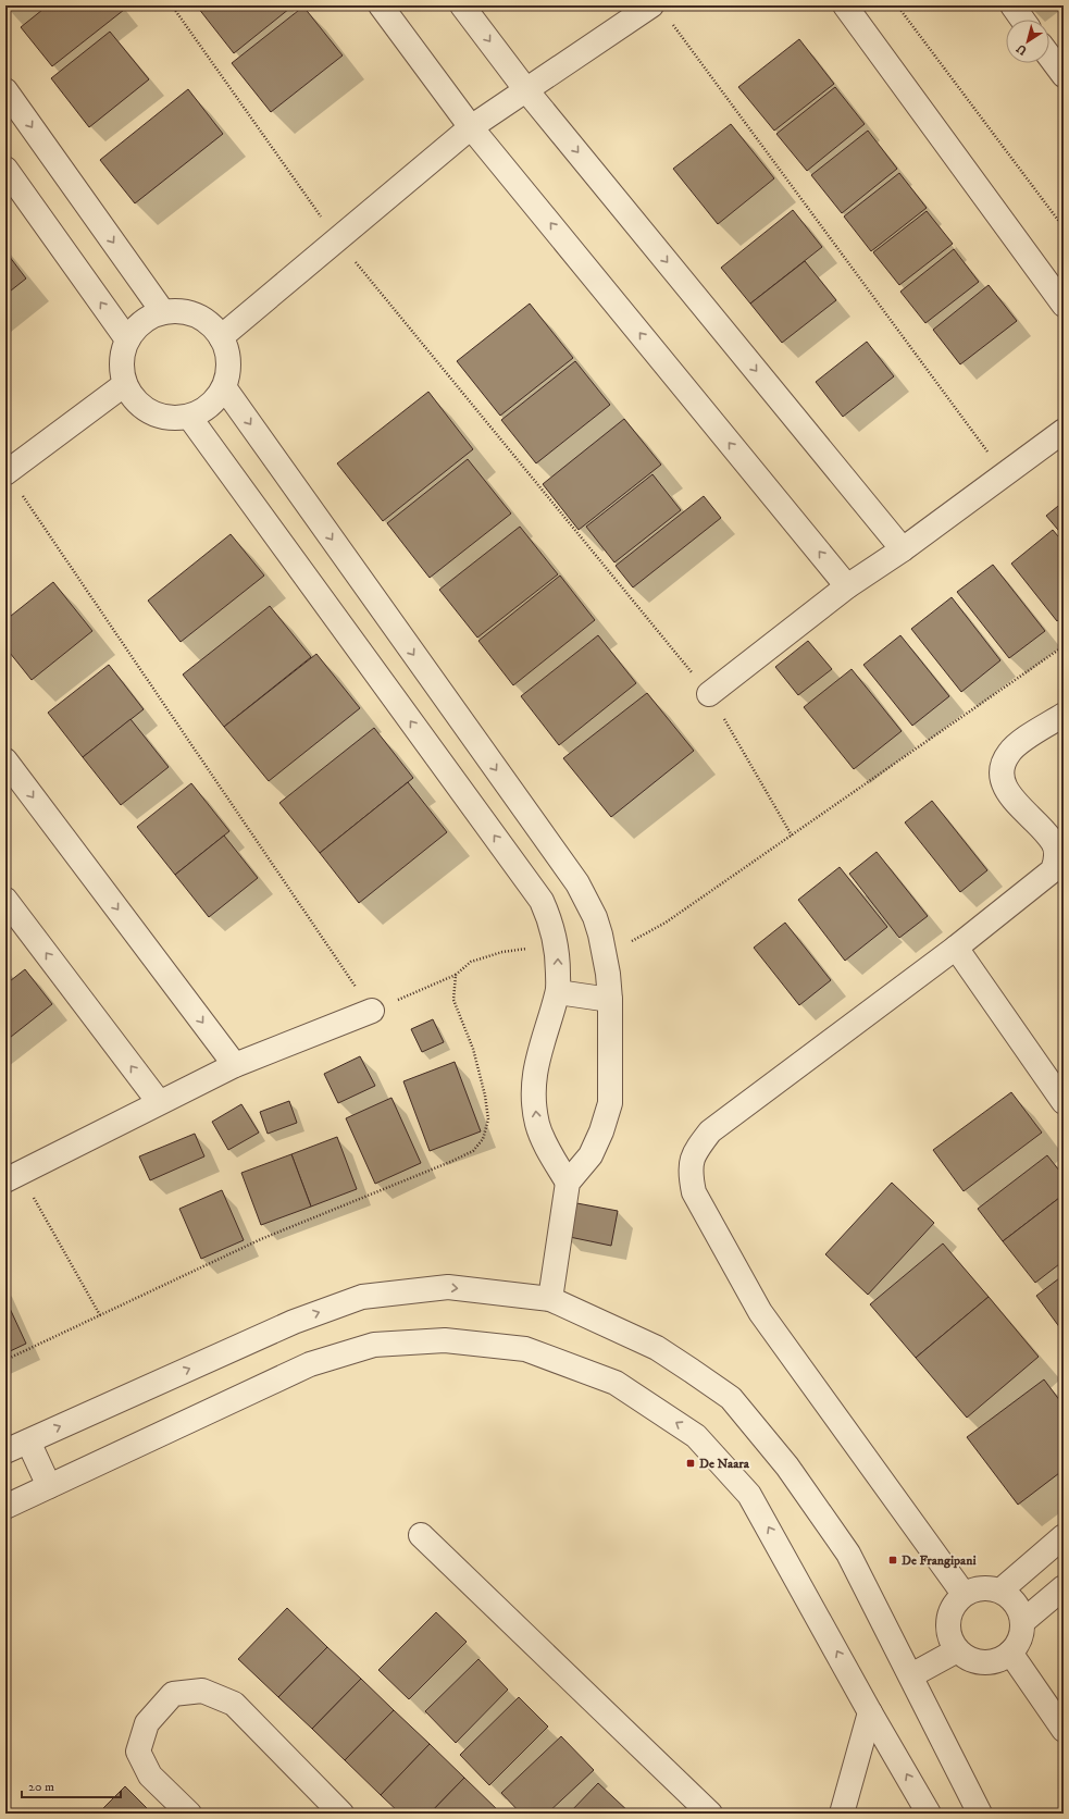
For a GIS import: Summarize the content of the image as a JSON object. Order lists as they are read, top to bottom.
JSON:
{
  "places": {
    "transit": ["De Naara", "De Frangipani"]
  },
  "scale_bar": "20 m",
  "north": "bottom left"
}
